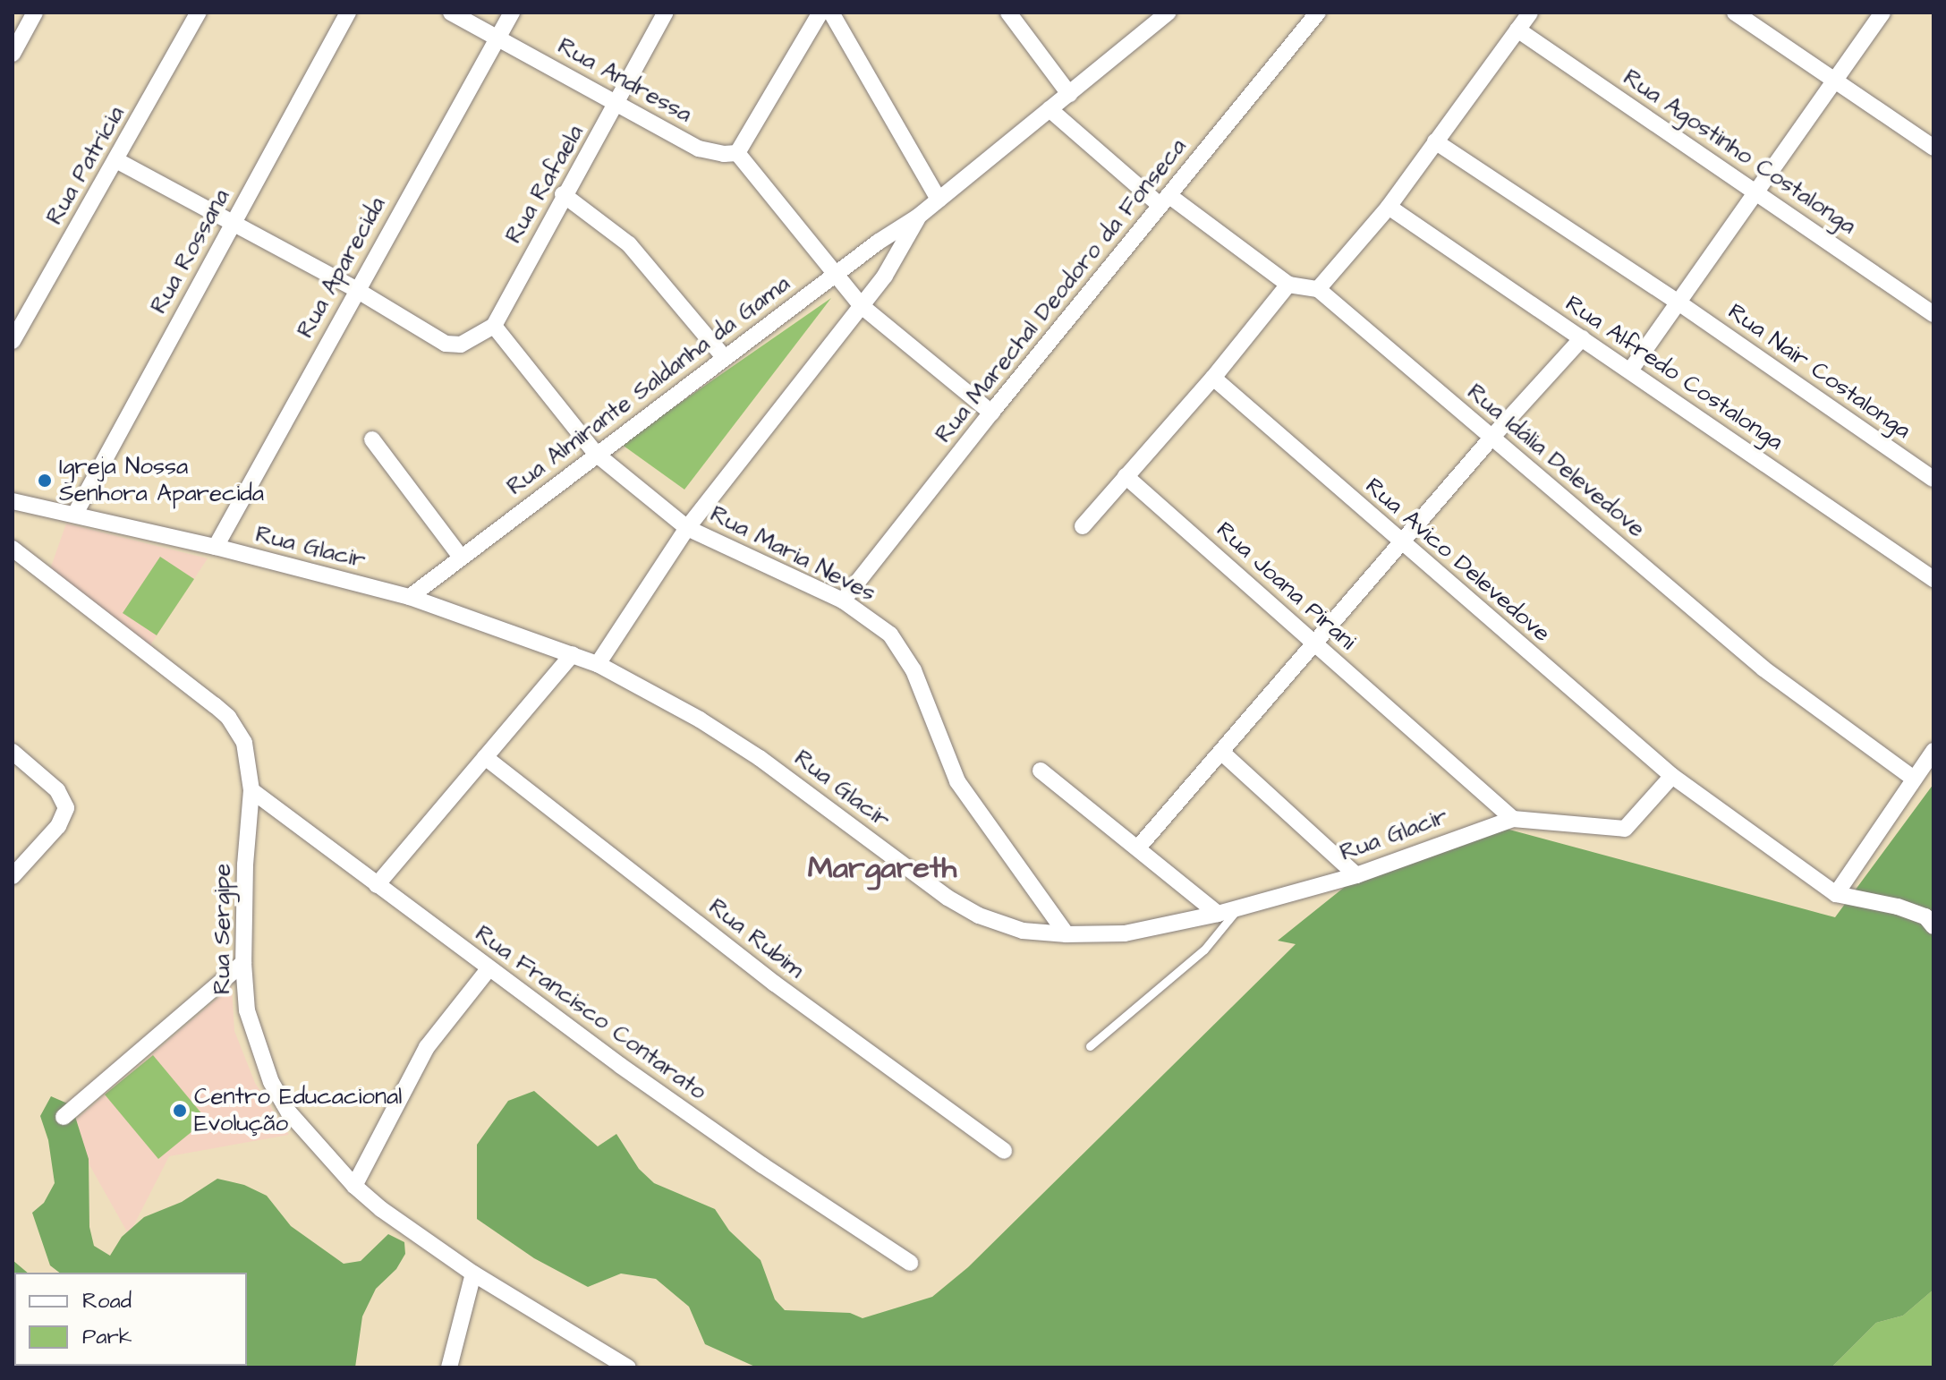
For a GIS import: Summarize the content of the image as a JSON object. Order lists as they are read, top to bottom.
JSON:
{
  "streets": {
    "street": [
      "Rua Andressa",
      "Rua Agostinho Costalonga",
      "Rua Patrícia",
      "Rua Rafaela",
      "Rua Rossana",
      "Rua Aparecida",
      "Rua Marechal Deodoro da Fonseca",
      "Rua Nair Costalonga",
      "Rua Alfredo Costalonga",
      "Rua Almirante Saldanha da Gama",
      "Rua Idália Delevedove",
      "Rua Glacir",
      "Rua Maria Neves",
      "Rua Avico Delevedove",
      "Rua Joana Pirani",
      "Rua Sergipe",
      "Rua Rubim",
      "Rua Francisco Contarato"
    ]
  },
  "crossings": [
    ["Rua Andressa", "Rua Rafaela"],
    ["Rua Andressa", "Rua Aparecida"],
    ["Rua Rafaela", "Rua Maria Neves"],
    ["Rua Rossana", "Rua Glacir"],
    ["Rua Aparecida", "Rua Glacir"],
    ["Rua Marechal Deodoro da Fonseca", "Rua Maria Neves"],
    ["Rua Almirante Saldanha da Gama", "Rua Glacir"],
    ["Rua Almirante Saldanha da Gama", "Rua Maria Neves"],
    ["Rua Glacir", "Rua Maria Neves"],
    ["Rua Glacir", "Rua Avico Delevedove"],
    ["Rua Glacir", "Rua Joana Pirani"],
    ["Rua Sergipe", "Rua Francisco Contarato"]
  ],
  "districts": ["Margareth"],
  "places": ["Igreja Nossa Senhora Aparecida", "Centro Educacional Evolução"],
  "legend": ["Road", "Park"]
}
